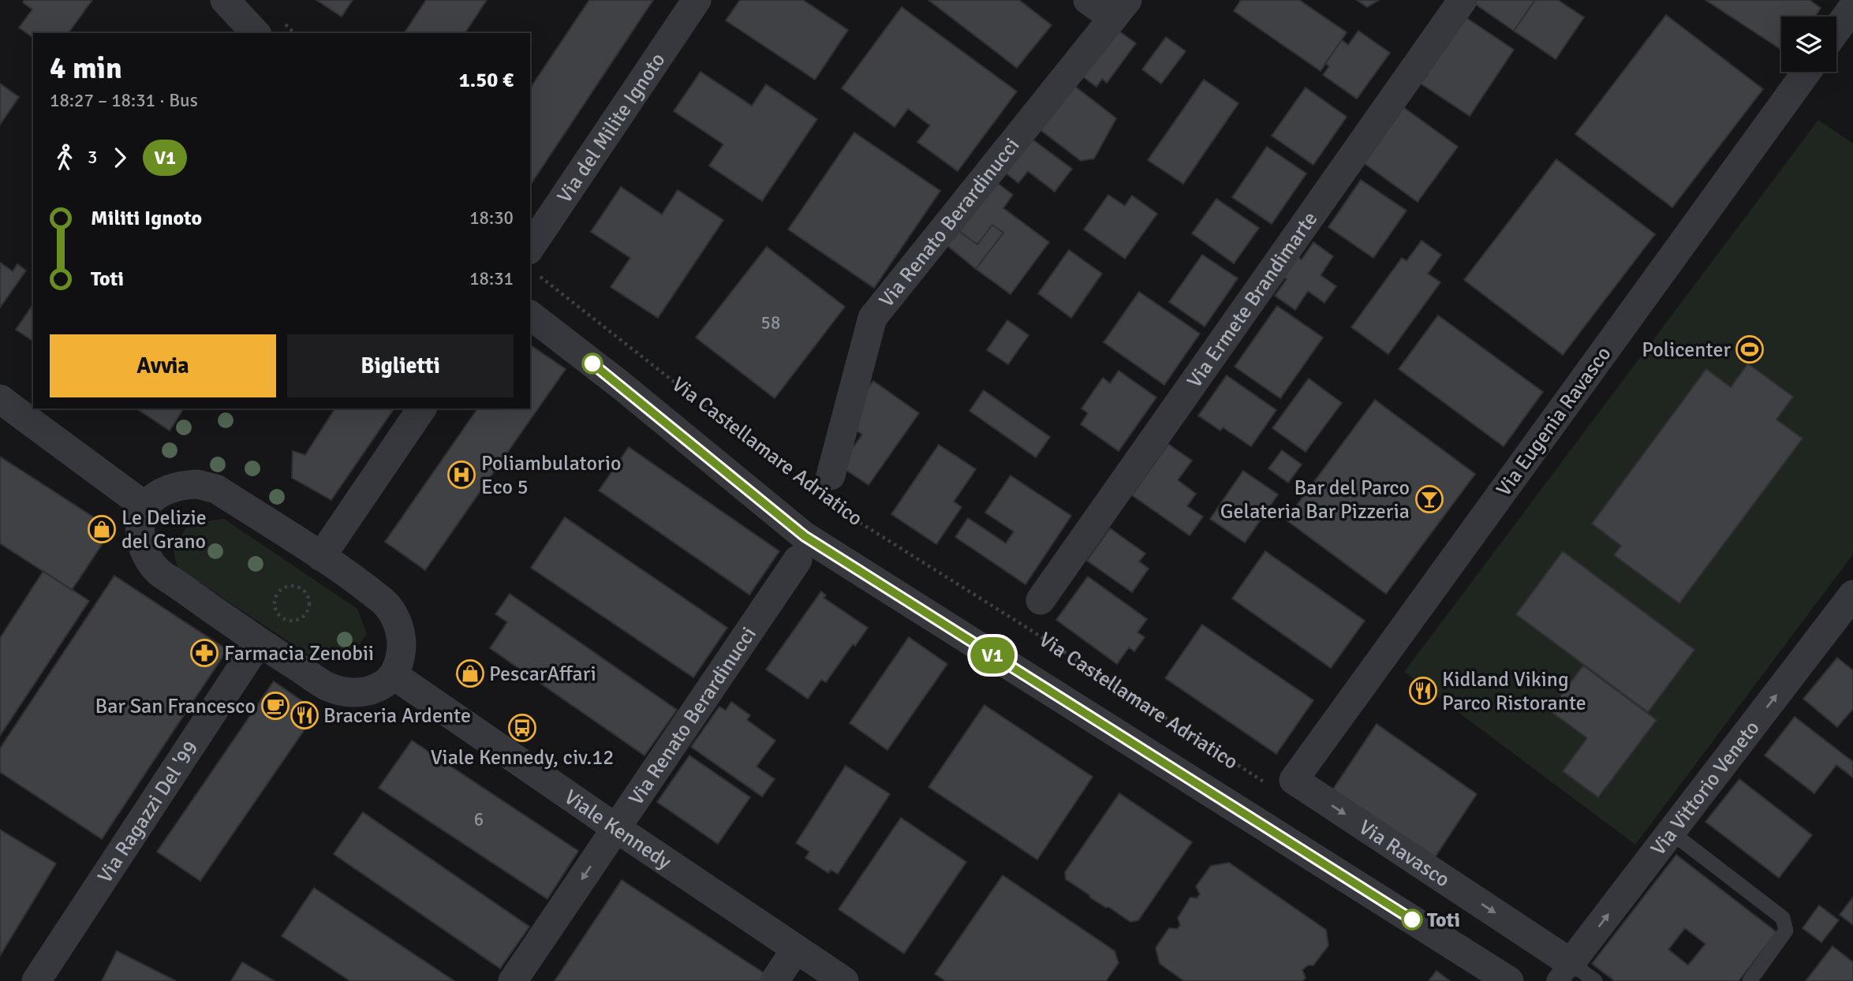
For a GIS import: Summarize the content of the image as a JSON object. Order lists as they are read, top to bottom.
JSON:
{
  "streets": {
    "street": [
      "Via del Milite Ignoto",
      "Via Renato Berardinucci",
      "Via Ermete Brandimarte",
      "Via Eugenia Ravasco",
      "Via Castellamare Adriatico",
      "Via Vittorio Veneto",
      "Via Ragazzi Del '99",
      "Viale Kennedy",
      "Via Ravasco"
    ]
  },
  "crossings": [
    ["Via del Milite Ignoto", "Via Castellamare Adriatico"],
    ["Via Renato Berardinucci", "Via Castellamare Adriatico"],
    ["Via Renato Berardinucci", "Viale Kennedy"],
    ["Via Eugenia Ravasco", "Via Ravasco"],
    ["Via Vittorio Veneto", "Via Ravasco"]
  ],
  "one_way": ["Via Vittorio Veneto", "Via Ravasco"],
  "places": {
    "sports": ["Policenter"],
    "hospital": ["Poliambulatorio Eco 5"],
    "bar": ["Bar del Parco Gelateria Bar Pizzeria"],
    "shop": ["Le Delizie del Grano", "PescarAffari"],
    "pharmacy": ["Farmacia Zenobii"],
    "restaurant": ["Kidland Viking Parco Ristorante", "Braceria Ardente"],
    "cafe": ["Bar San Francesco"],
    "bus stop": ["Viale Kennedy, civ.12"],
    "other": ["Toti"]
  },
  "lines": ["bus line V1"],
  "house_numbers": ["58", "6"],
  "page": {
    "on_map": "V1",
    "heading": ["4 min", "18:27 – 18:31 · Bus", "1.50 €"],
    "legs": ["3", "V1"],
    "list": [
      {
        "name": "Militi Ignoto",
        "value": "18:30"
      },
      {
        "name": "Toti",
        "value": "18:31"
      }
    ],
    "buttons": ["Avvia", "Biglietti"]
  }
}
